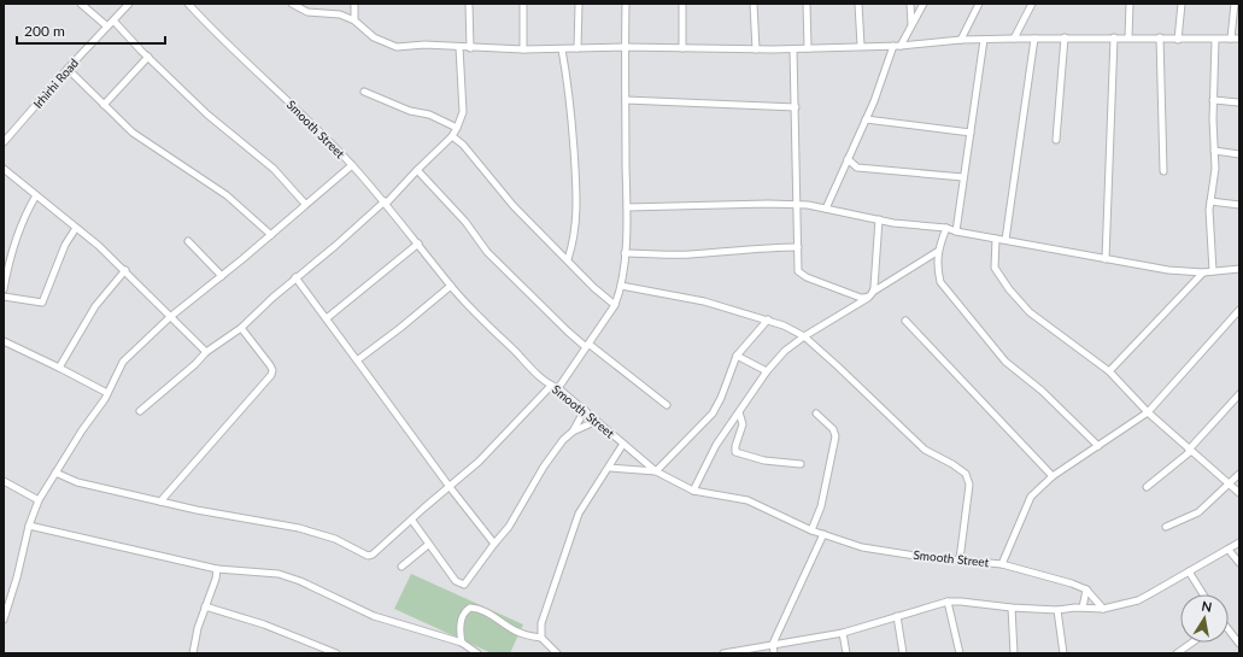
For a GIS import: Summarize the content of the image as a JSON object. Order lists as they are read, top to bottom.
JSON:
{
  "streets": {
    "street": ["Irhirhi Road", "Smooth Street"]
  },
  "scale_bar": "200 m",
  "north": "top"
}
